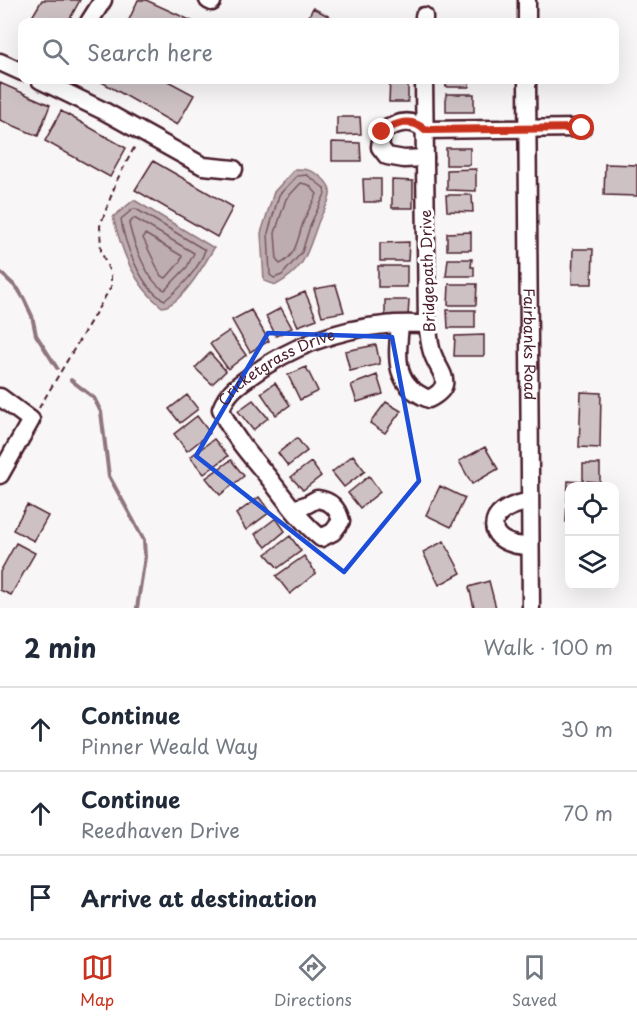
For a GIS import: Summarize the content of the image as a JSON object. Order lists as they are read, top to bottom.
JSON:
{
  "streets": {
    "street": ["Bridgepath Drive", "Fairbanks Road", "Cricketgrass Drive"]
  },
  "crossings": [
    ["Bridgepath Drive", "Cricketgrass Drive"]
  ],
  "page": {
    "search": "Search here",
    "heading": ["2 min", "Walk · 100 m"],
    "list": [
      ["Continue", "Pinner Weald Way", "30 m"],
      ["Continue", "Reedhaven Drive", "70 m"],
      "Arrive at destination"
    ],
    "nav": ["Map", "Directions", "Saved"]
  }
}
